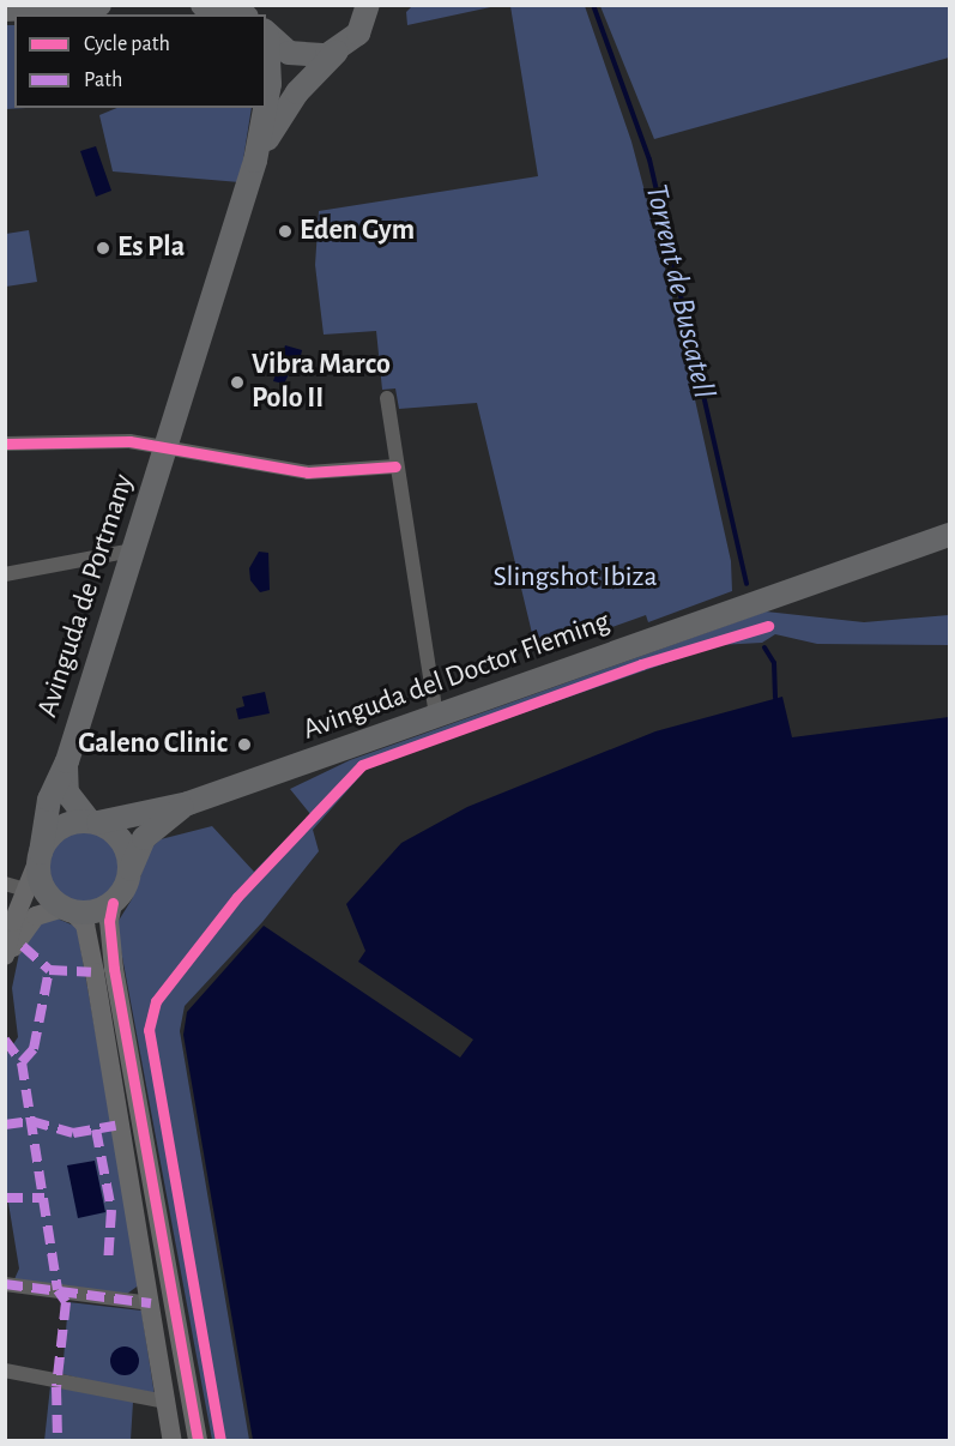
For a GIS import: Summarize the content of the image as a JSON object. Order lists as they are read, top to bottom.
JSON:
{
  "streets": {
    "main road": ["Avinguda de Portmany", "Avinguda del Doctor Fleming"]
  },
  "crossings": [
    ["Avinguda de Portmany", "Avinguda del Doctor Fleming"]
  ],
  "water": ["Torrent de Buscatell"],
  "parks": ["Slingshot Ibiza"],
  "places": [
    "Eden Gym",
    "Es Pla",
    "Vibra Marco Polo II",
    "Galeno Clinic"
  ],
  "legend": ["Cycle path", "Path"]
}
